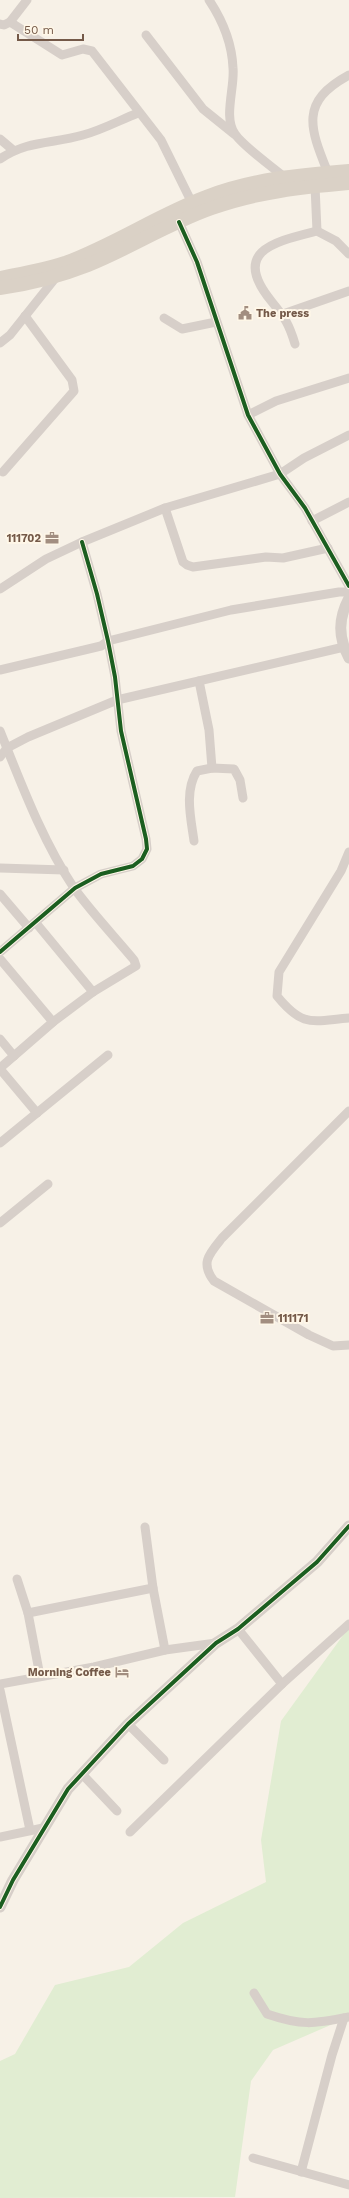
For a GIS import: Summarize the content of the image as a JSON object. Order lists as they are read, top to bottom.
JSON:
{
  "places": {
    "public building": ["The press"],
    "office": ["111702", "111171"],
    "hotel": ["Morning Coffee"]
  },
  "scale_bar": "50 m"
}
